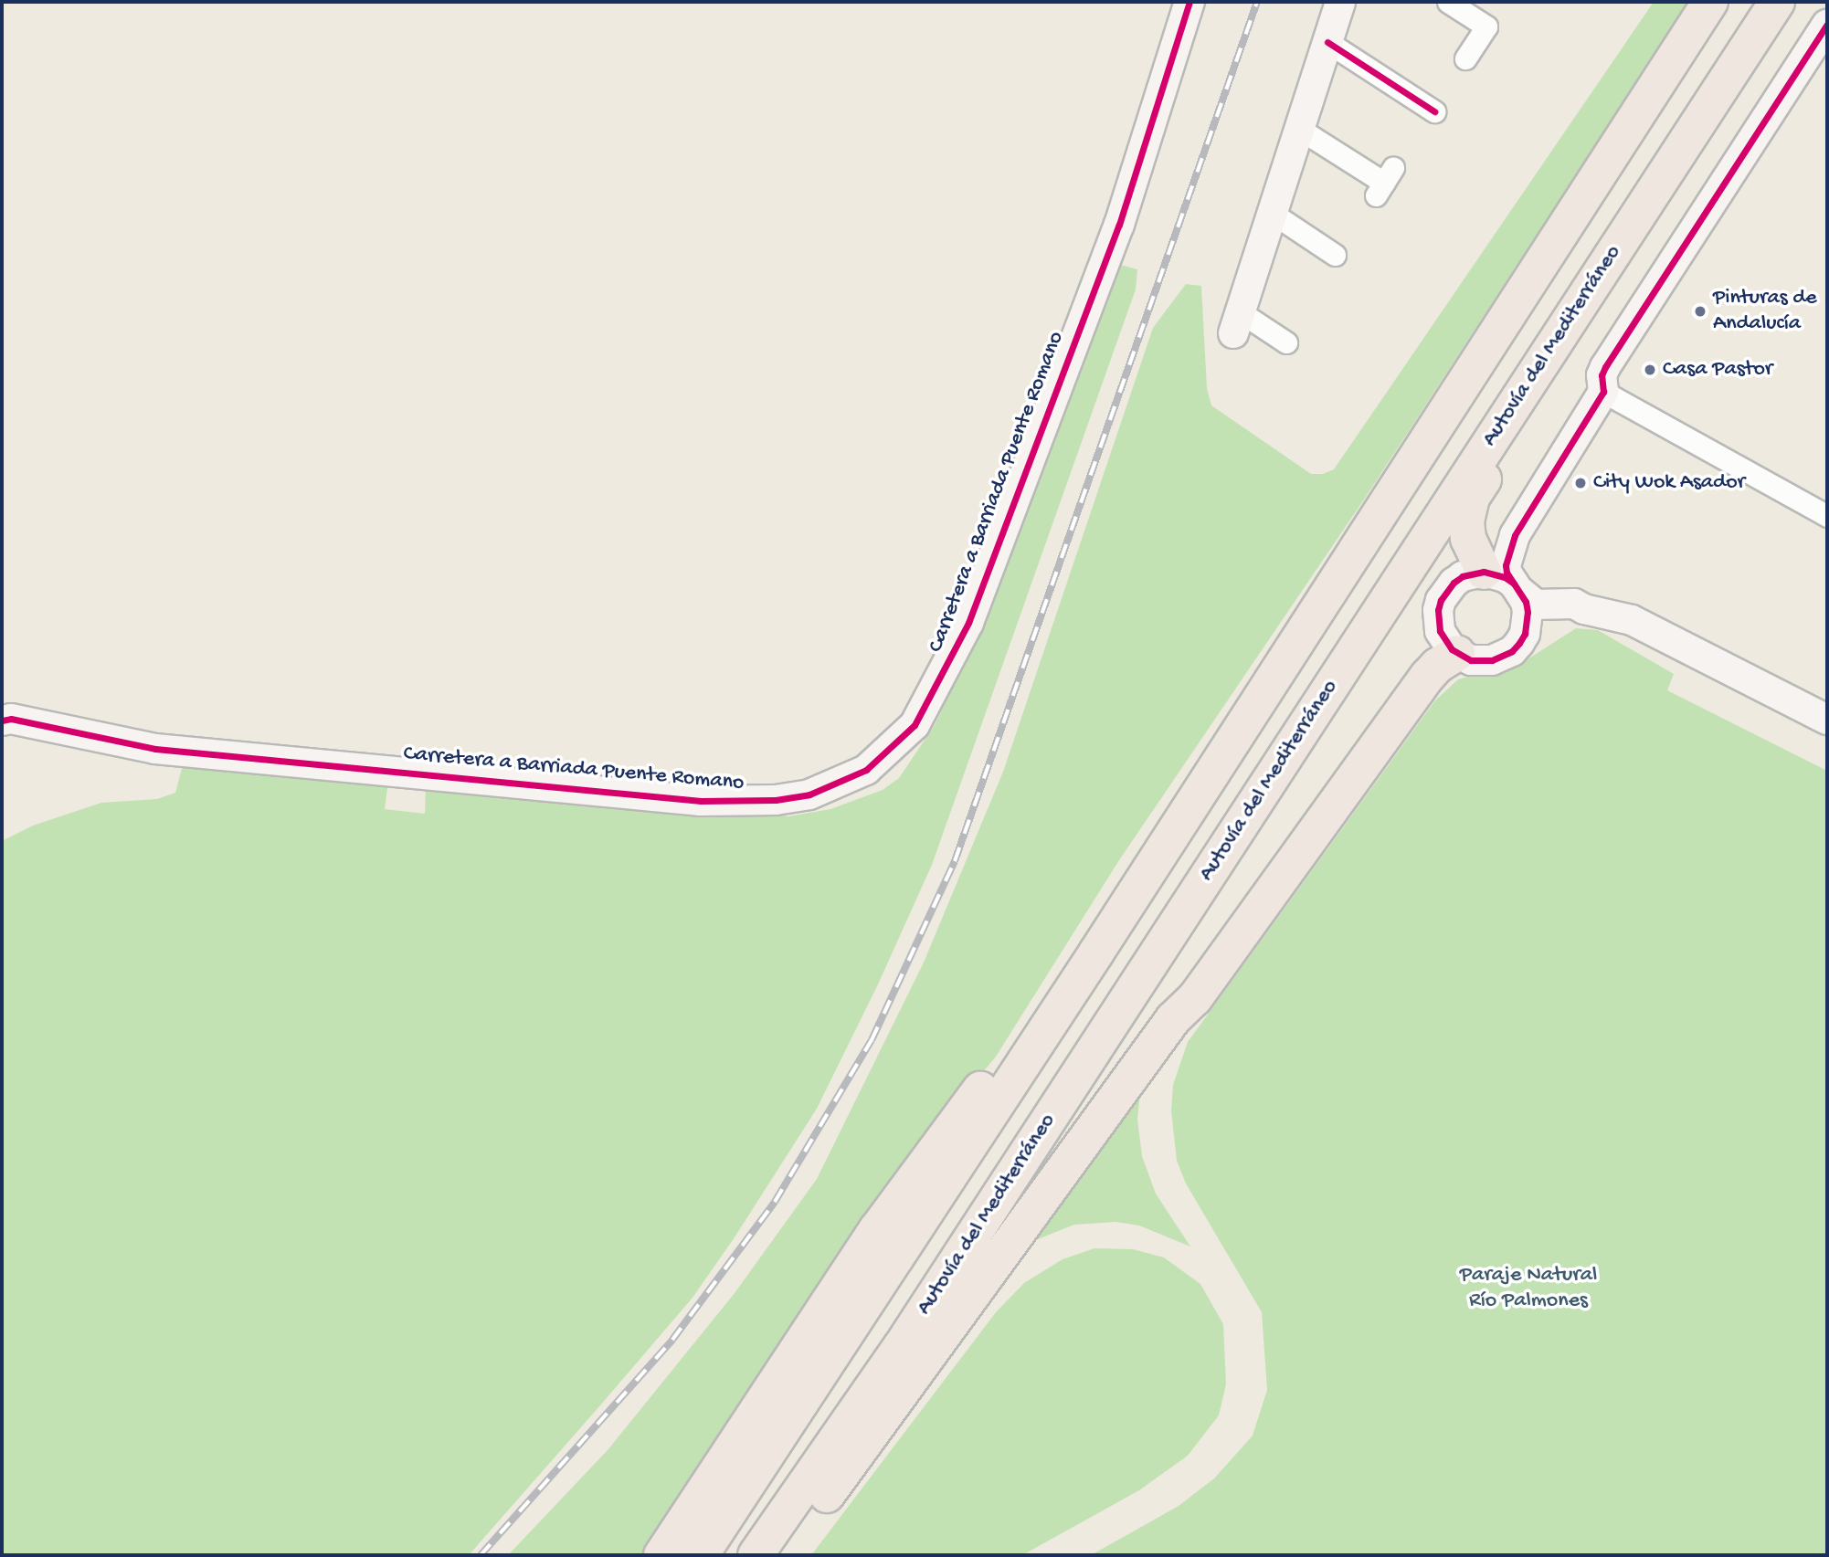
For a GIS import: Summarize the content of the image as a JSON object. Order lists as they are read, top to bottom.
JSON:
{
  "streets": {
    "highway": ["Autovía del Mediterráneo"],
    "street": ["Carretera a Barriada Puente Romano"]
  },
  "parks": ["Paraje Natural Río Palmones"],
  "places": ["Pinturas de Andalucía", "Casa Pastor", "City Wok Asador"]
}
